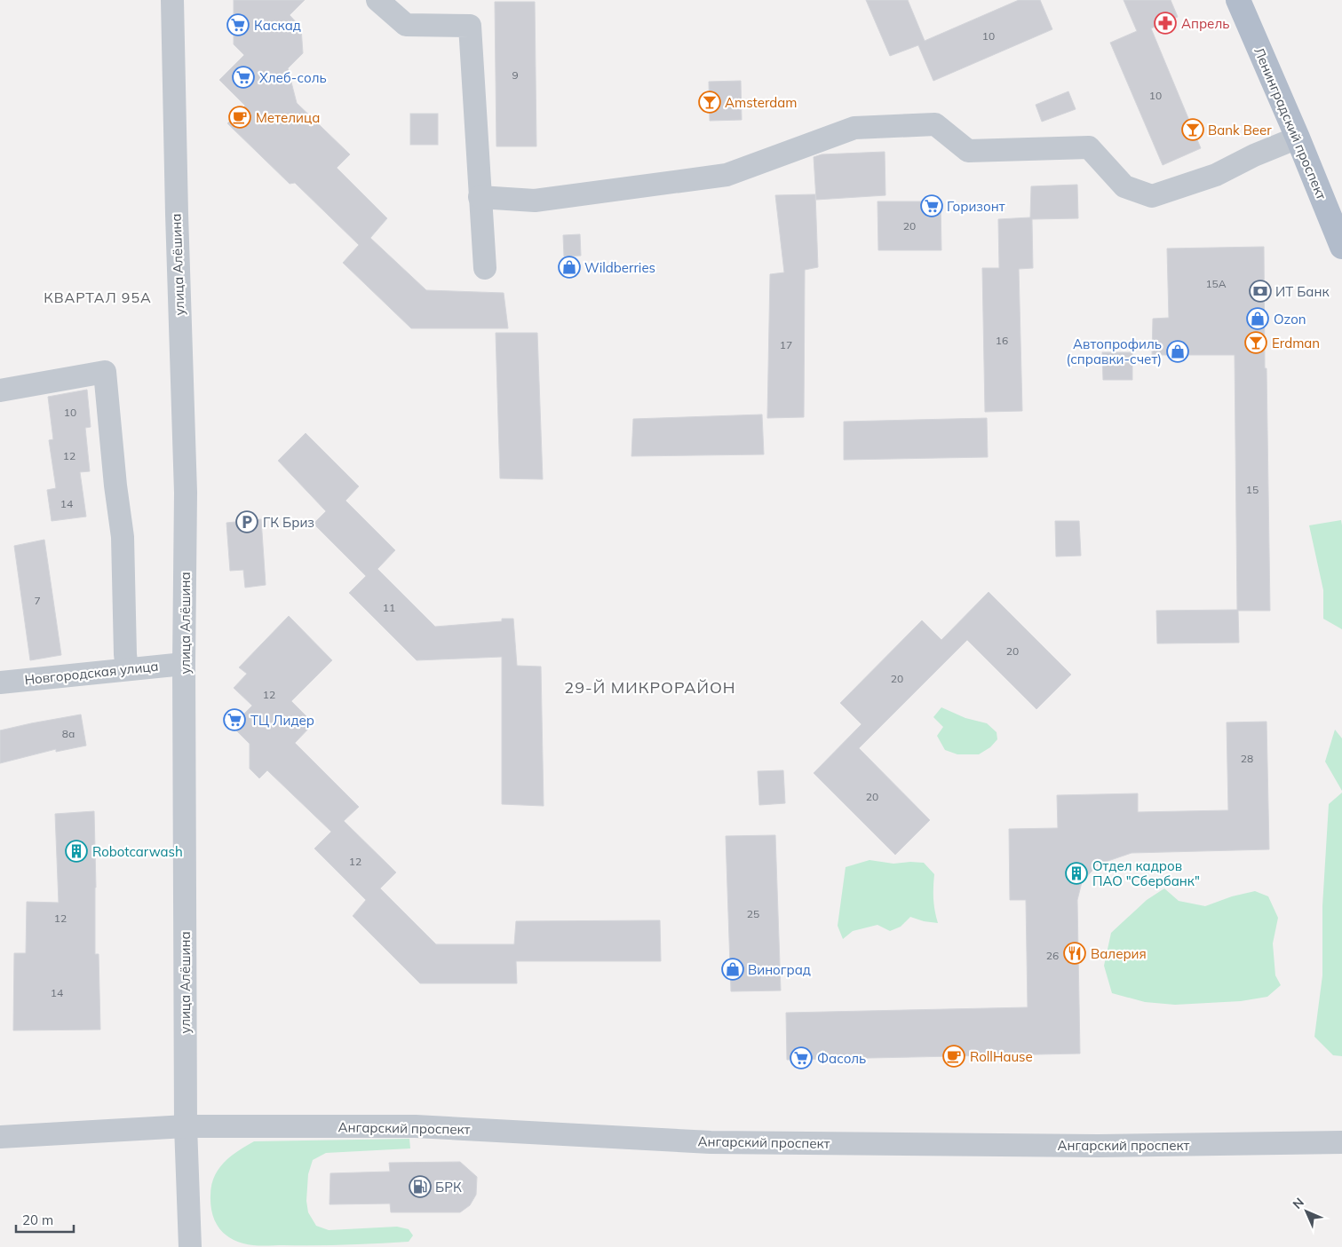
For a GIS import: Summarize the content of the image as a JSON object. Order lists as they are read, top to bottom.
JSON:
{
  "streets": {
    "main road": ["Ленинградский проспект"],
    "street": ["улица Алёшина", "Новгородская улица", "Ангарский проспект"]
  },
  "crossings": [
    ["улица Алёшина", "Новгородская улица"],
    ["улица Алёшина", "Ангарский проспект"]
  ],
  "districts": ["КВАРТАЛ 95А", "29-Й МИКРОРАЙОН"],
  "places": {
    "pharmacy": ["Апрель"],
    "supermarket": [
      "Каскад",
      "Хлеб-соль",
      "Горизонт",
      "ТЦ Лидер",
      "Фасоль"
    ],
    "bar": ["Amsterdam", "Bank Beer", "Erdman"],
    "cafe": ["Метелица", "RollHause"],
    "shop": [
      "Wildberries",
      "Ozon",
      "Автопрофиль (справки-счет)",
      "Виноград"
    ],
    "bank": ["ИТ Банк"],
    "parking": ["ГК Бриз"],
    "building": ["Robotcarwash", "Отдел кадров ПАО \"Сбербанк\""],
    "restaurant": ["Валерия"],
    "fuel station": ["БРК"]
  },
  "house_numbers": [
    "10",
    "9",
    "10",
    "20",
    "15А",
    "16",
    "17",
    "10",
    "12",
    "15",
    "14",
    "7",
    "11",
    "20",
    "20",
    "12",
    "8а",
    "28",
    "20",
    "12",
    "25",
    "12",
    "26",
    "14"
  ],
  "scale_bar": "20 m",
  "north": "top left"
}
